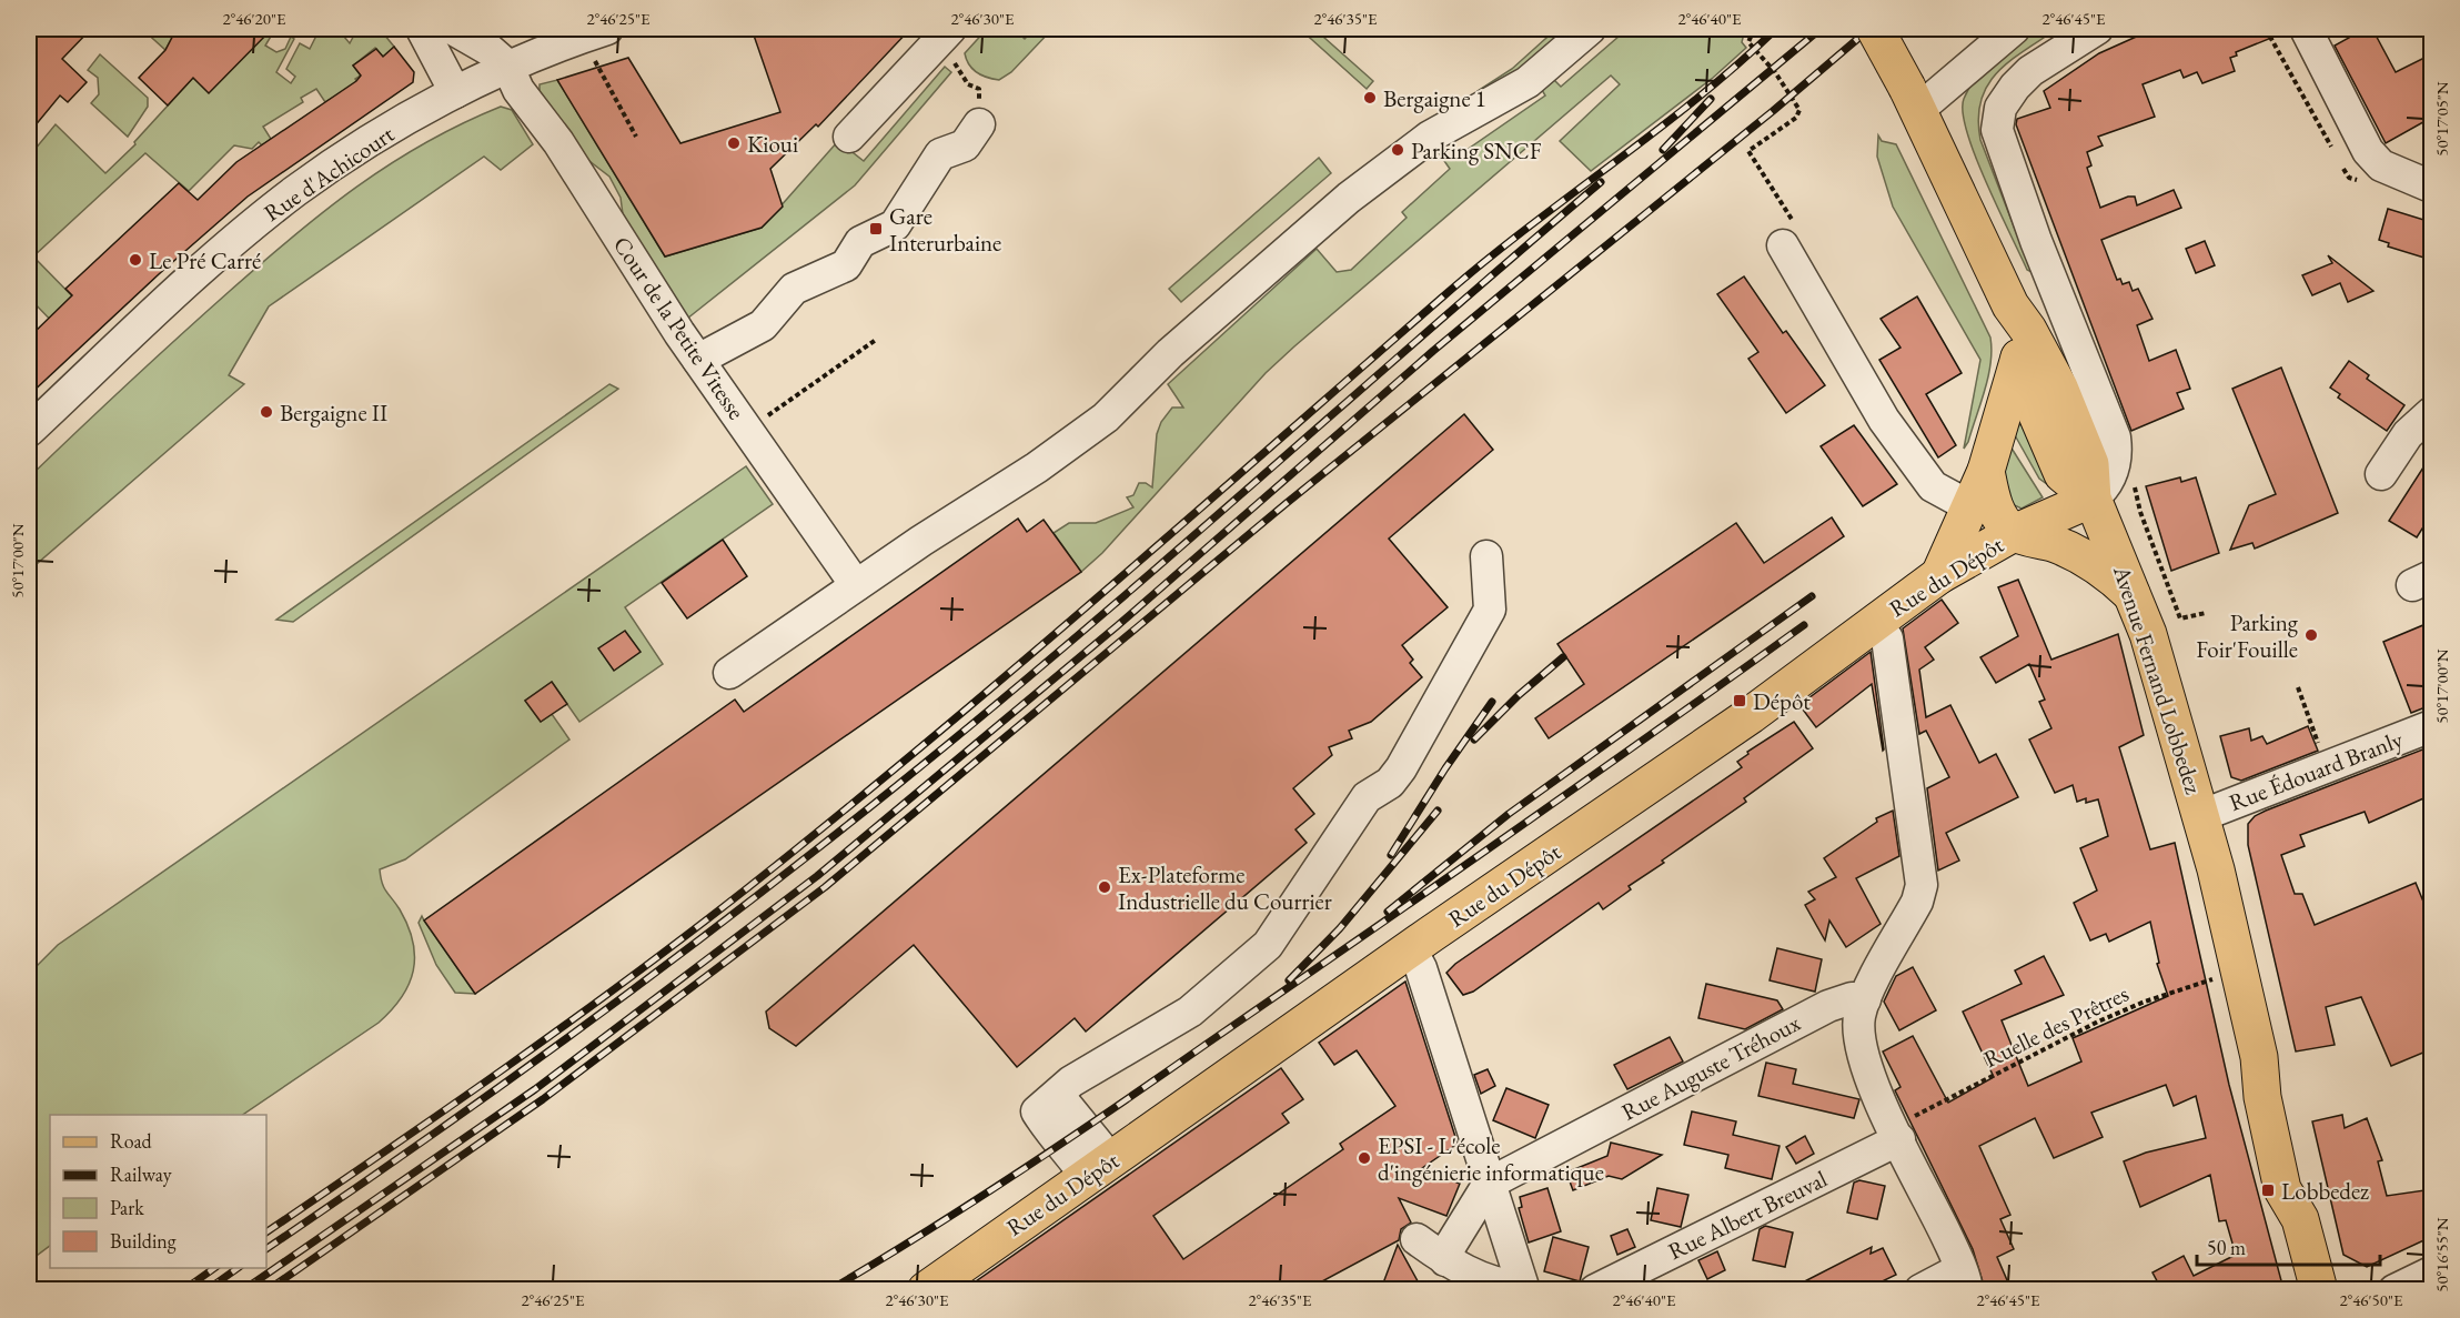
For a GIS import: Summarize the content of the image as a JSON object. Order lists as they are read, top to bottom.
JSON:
{
  "streets": {
    "main road": ["Rue du Dépôt", "Avenue Fernand Lobbedez"],
    "street": [
      "Rue d'Achicourt",
      "Cour de la Petite Vitesse",
      "Rue Édouard Branly",
      "Rue Auguste Tréhoux",
      "Rue Albert Breuval"
    ],
    "path": ["Ruelle des Prêtres"]
  },
  "crossings": [
    ["Rue d'Achicourt", "Cour de la Petite Vitesse"],
    ["Rue du Dépôt", "Avenue Fernand Lobbedez"],
    ["Avenue Fernand Lobbedez", "Rue Édouard Branly"],
    ["Avenue Fernand Lobbedez", "Ruelle des Prêtres"],
    ["Ruelle des Prêtres", "Rue Albert Breuval"]
  ],
  "places": {
    "other": [
      "Bergaigne 1",
      "Kioui",
      "Parking SNCF",
      "Le Pré Carré",
      "Bergaigne II",
      "Parking Foir'Fouille",
      "Ex-Plateforme Industrielle du Courrier",
      "EPSI - L'école d'ingénierie informatique"
    ],
    "transit": ["Gare Interurbaine", "Dépôt", "Lobbedez"]
  },
  "legend": [
    "Road",
    "Railway",
    "Park",
    "Building"
  ],
  "scale_bar": "50 m",
  "coordinates": [
    "2°46'20\"E",
    "2°46'25\"E",
    "2°46'30\"E",
    "2°46'35\"E",
    "2°46'40\"E",
    "2°46'45\"E",
    "50°17'05\"N",
    "50°17'00\"N",
    "50°16'55\"N",
    "2°46'50\"E"
  ]
}
